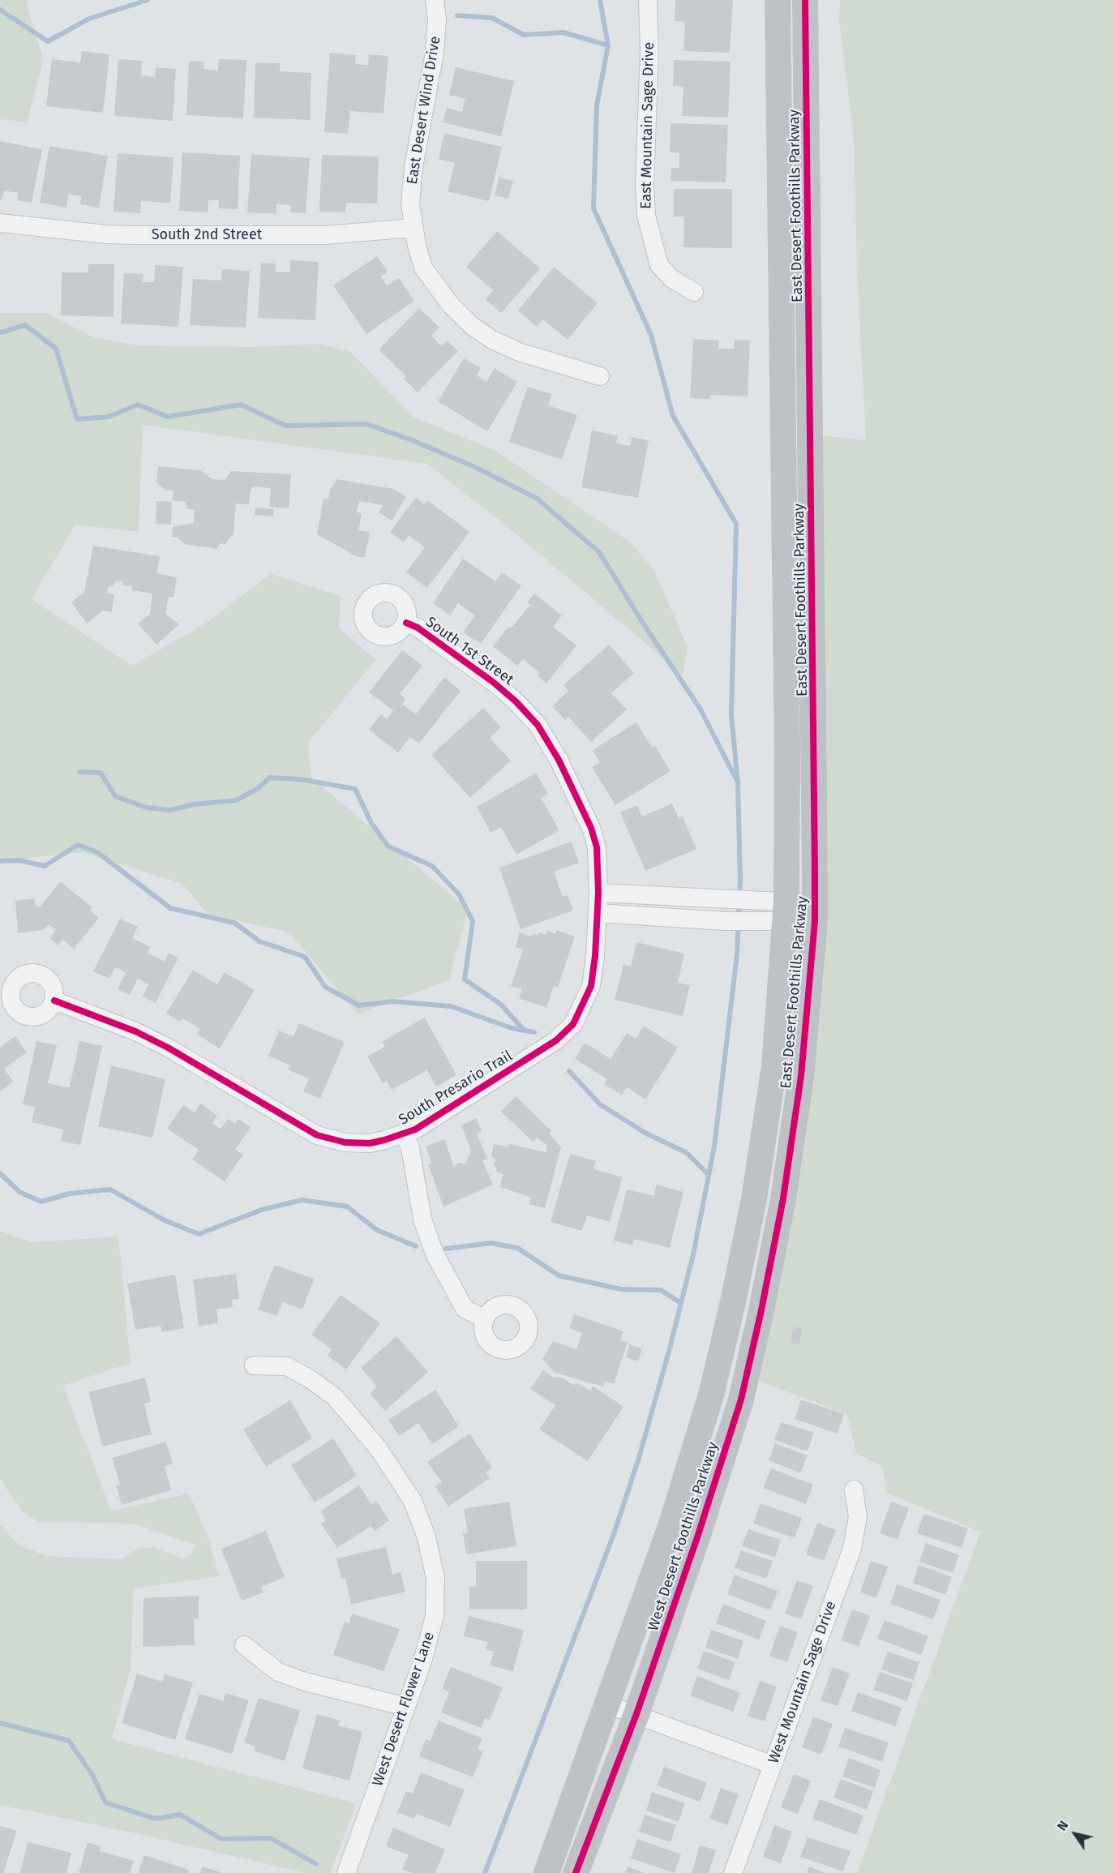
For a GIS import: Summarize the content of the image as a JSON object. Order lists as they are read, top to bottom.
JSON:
{
  "streets": {
    "street": [
      "East Desert Wind Drive",
      "East Mountain Sage Drive",
      "East Desert Foothills Parkway",
      "South 2nd Street",
      "South 1st Street",
      "South Presario Trail",
      "West Desert Foothills Parkway",
      "West Mountain Sage Drive",
      "West Desert Flower Lane"
    ]
  },
  "crossings": [
    ["East Desert Wind Drive", "South 2nd Street"],
    ["East Desert Foothills Parkway", "West Desert Foothills Parkway"],
    ["South 1st Street", "South Presario Trail"]
  ],
  "north": "top left"
}
